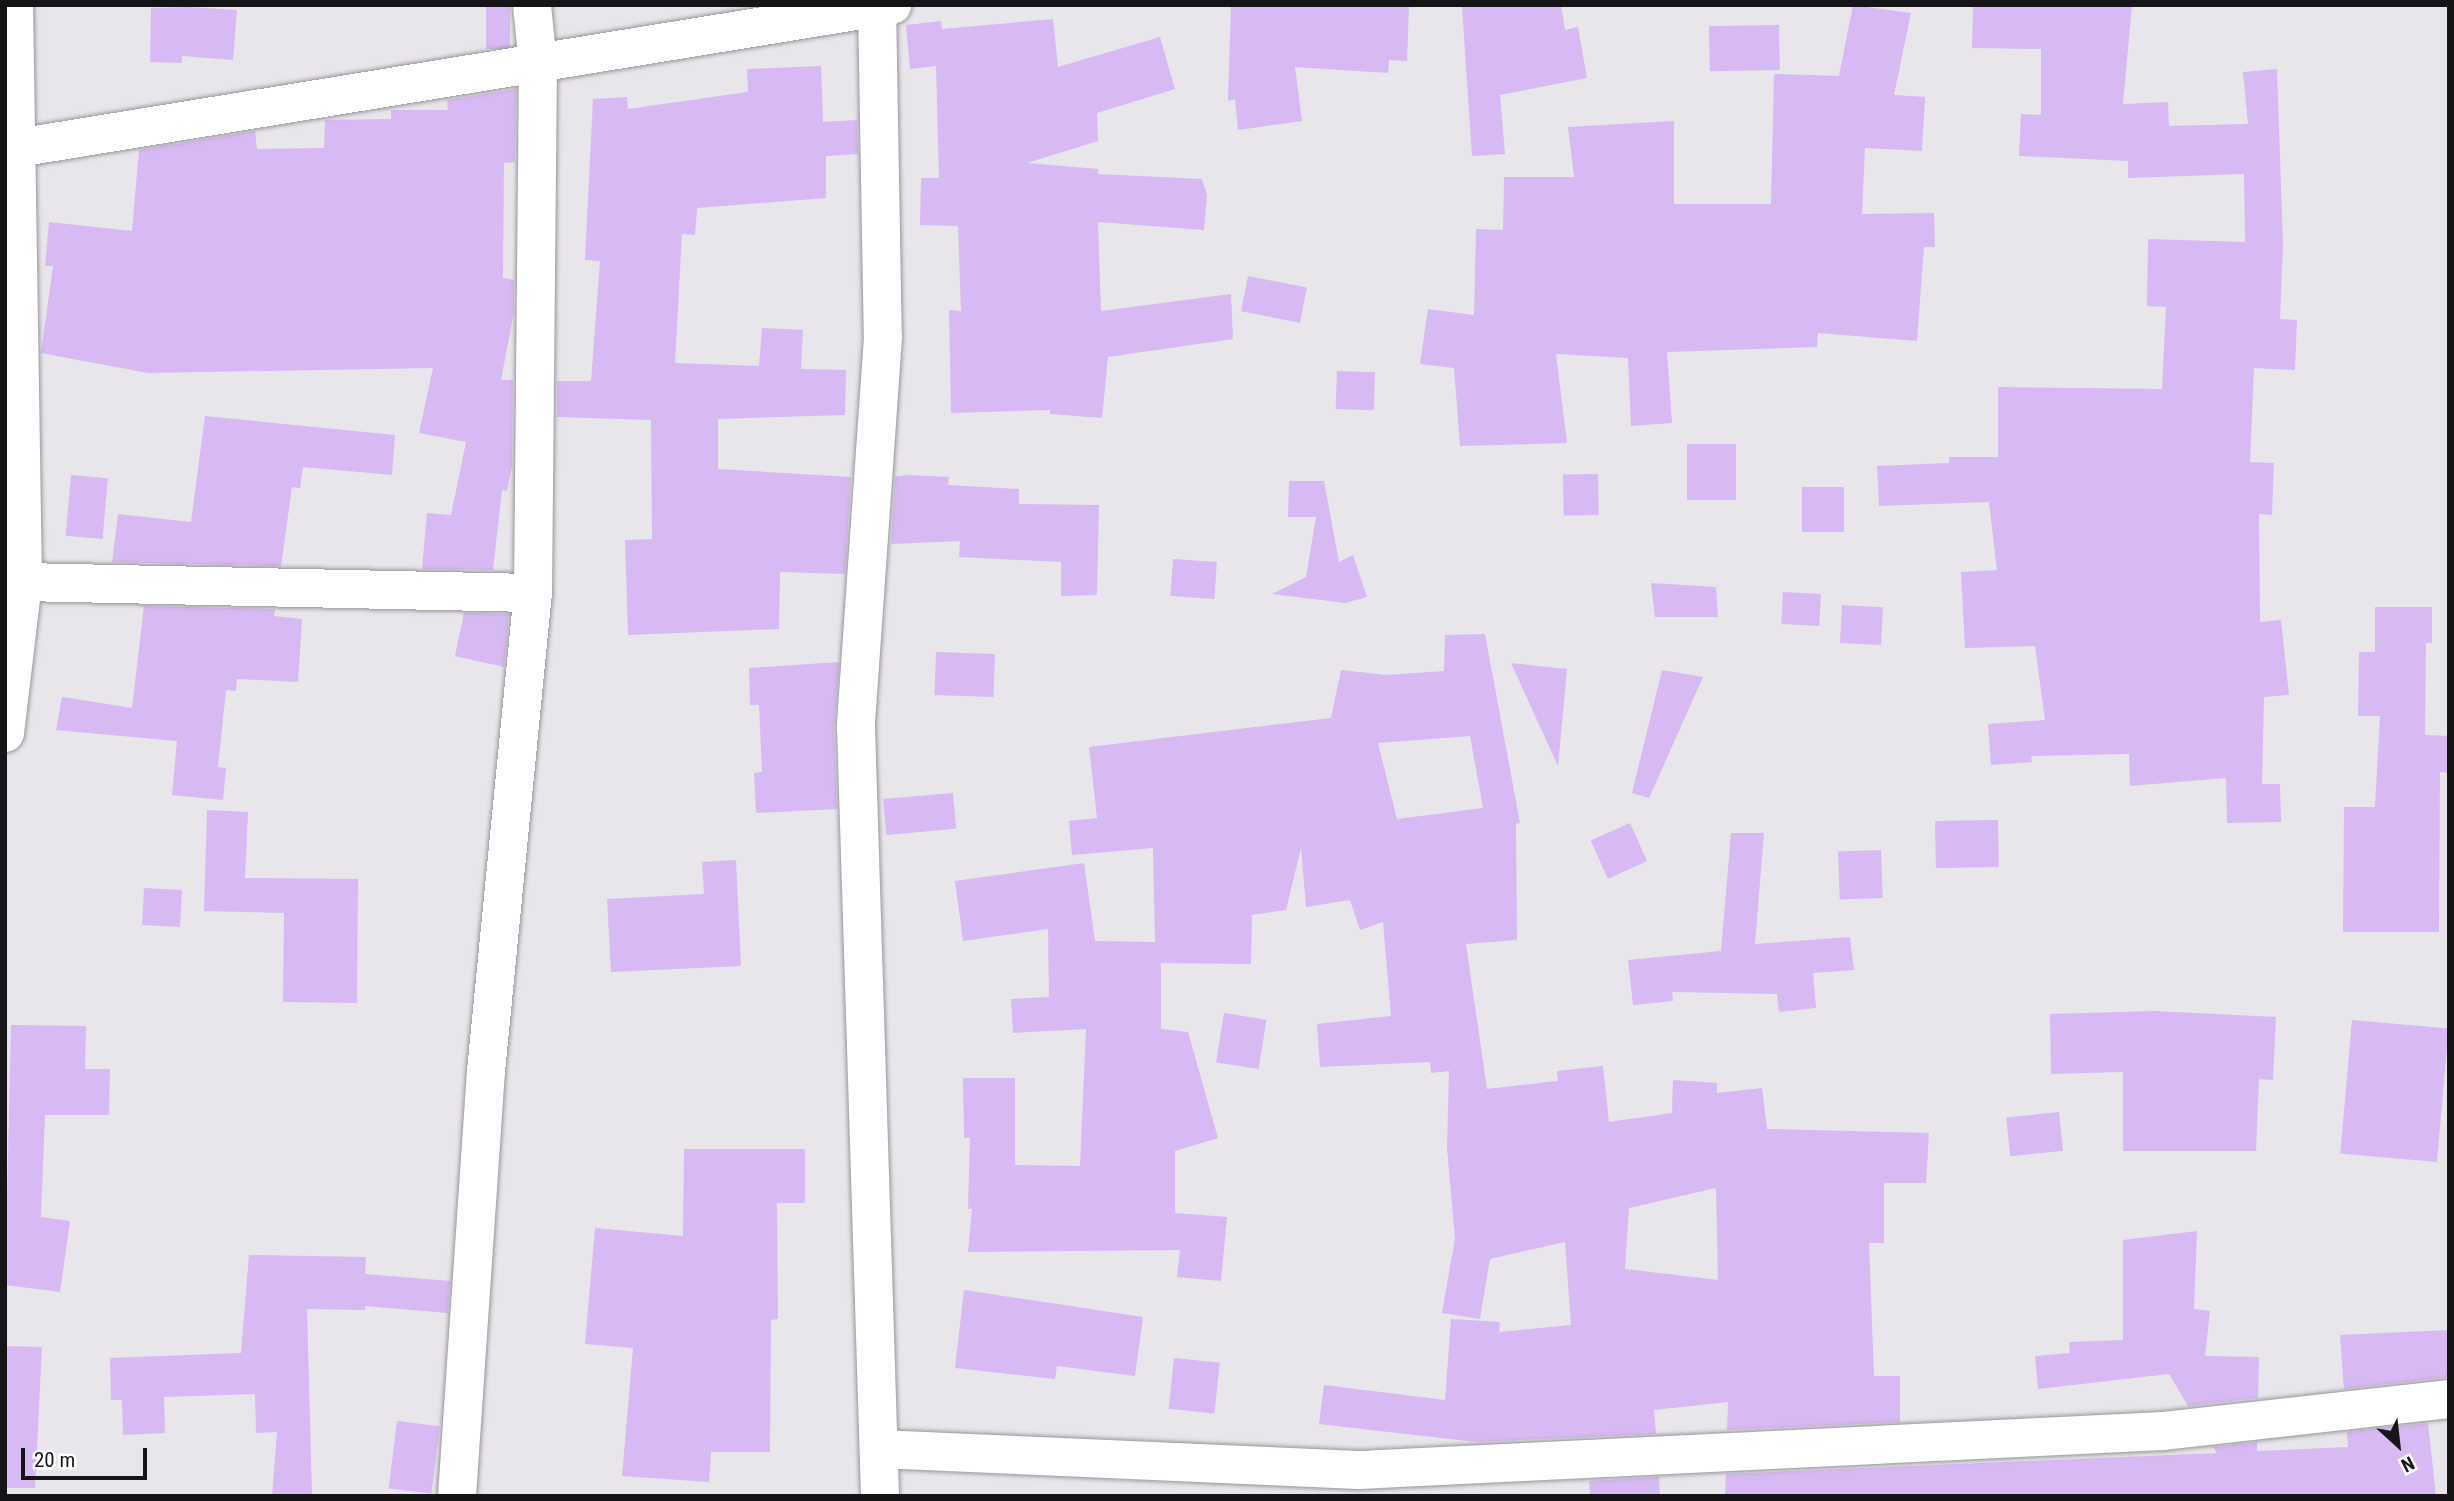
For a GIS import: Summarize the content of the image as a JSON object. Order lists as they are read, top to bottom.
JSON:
{
  "scale_bar": "20 m",
  "north": "bottom right"
}
